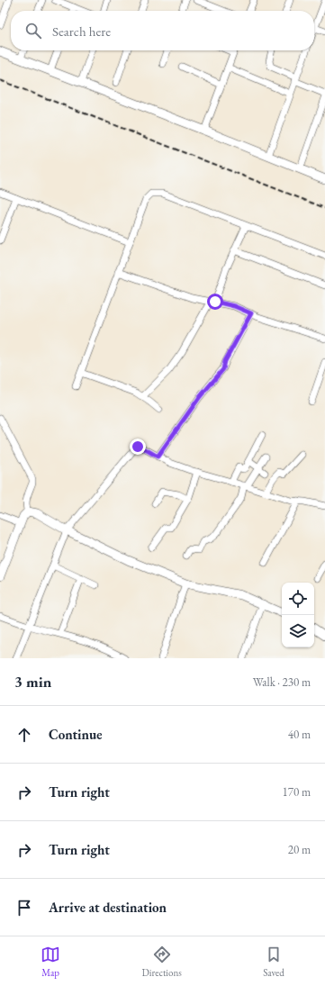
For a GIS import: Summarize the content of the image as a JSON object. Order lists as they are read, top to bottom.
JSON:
{
  "page": {
    "search": "Search here",
    "heading": ["3 min", "Walk · 230 m"],
    "list": [
      ["Continue", "40 m"],
      ["Turn right", "170 m"],
      ["Turn right", "20 m"],
      "Arrive at destination"
    ],
    "nav": ["Map", "Directions", "Saved"]
  }
}
